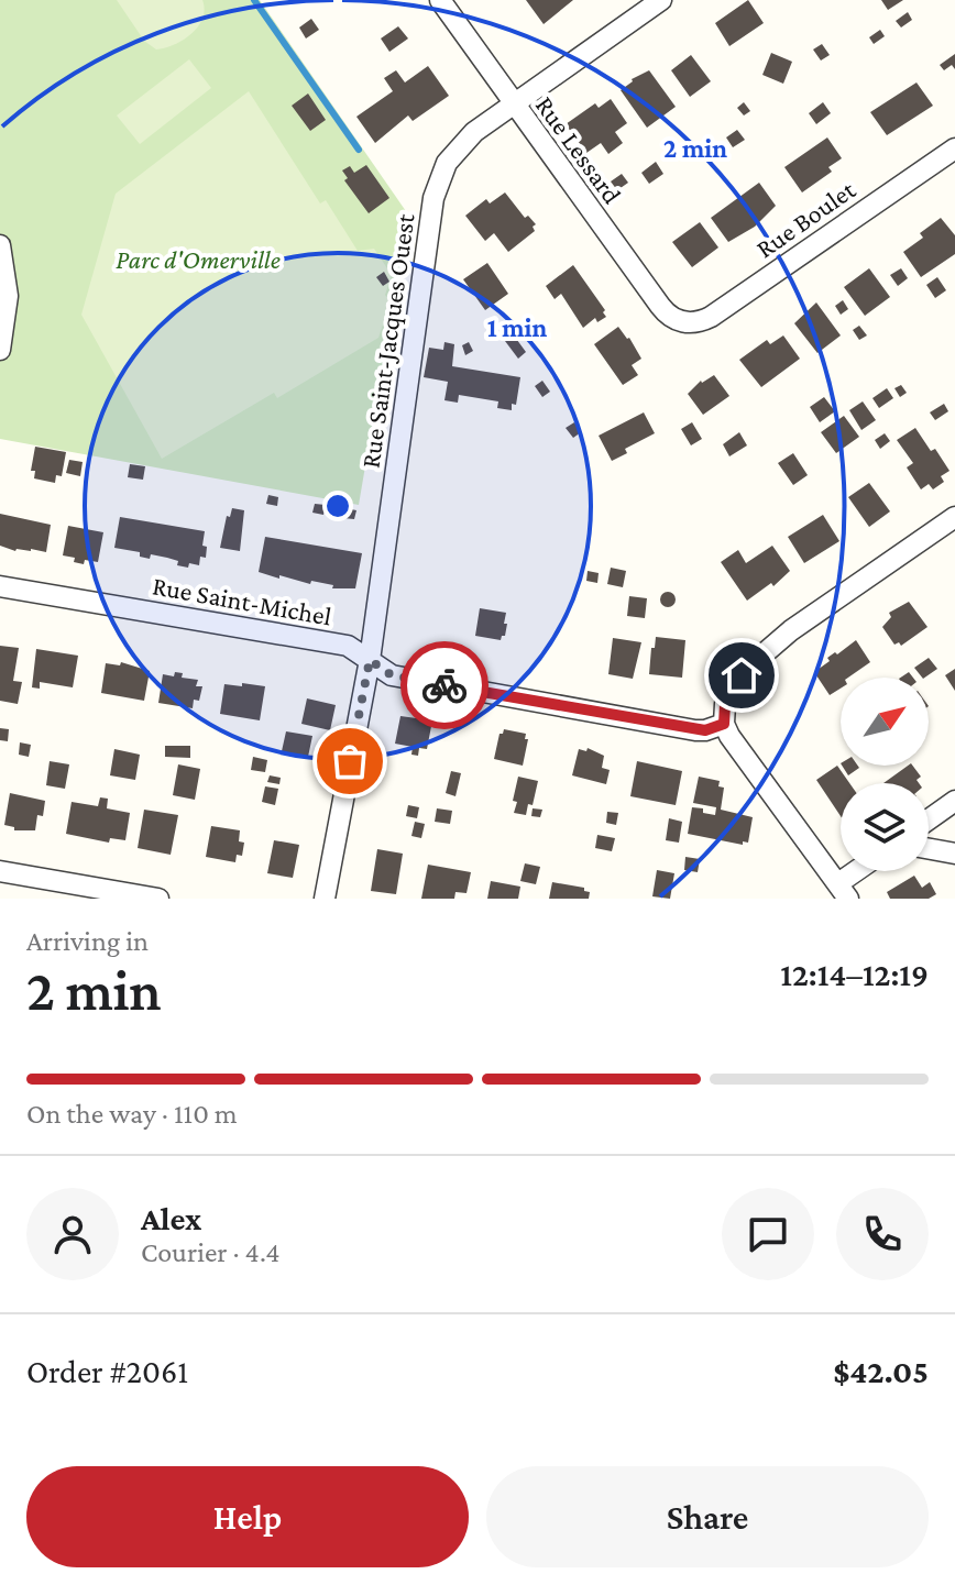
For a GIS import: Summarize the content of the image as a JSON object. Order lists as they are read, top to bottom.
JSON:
{
  "streets": {
    "street": [
      "Rue Lessard",
      "Rue Boulet",
      "Rue Saint-Jacques Ouest",
      "Rue Saint-Michel"
    ]
  },
  "crossings": [
    ["Rue Lessard", "Rue Boulet"],
    ["Rue Lessard", "Rue Saint-Jacques Ouest"],
    ["Rue Saint-Jacques Ouest", "Rue Saint-Michel"]
  ],
  "parks": ["Parc d'Omerville"],
  "north": "top right",
  "page": {
    "heading": ["2 min", "Arriving in", "12:14–12:19"],
    "panel": [
      "Alex",
      "Courier · 4.4",
      "Order #2061",
      "$42.05"
    ],
    "bar": "On the way · 110 m",
    "buttons": ["Help", "Share"]
  },
  "rings": ["2 min", "1 min"]
}
